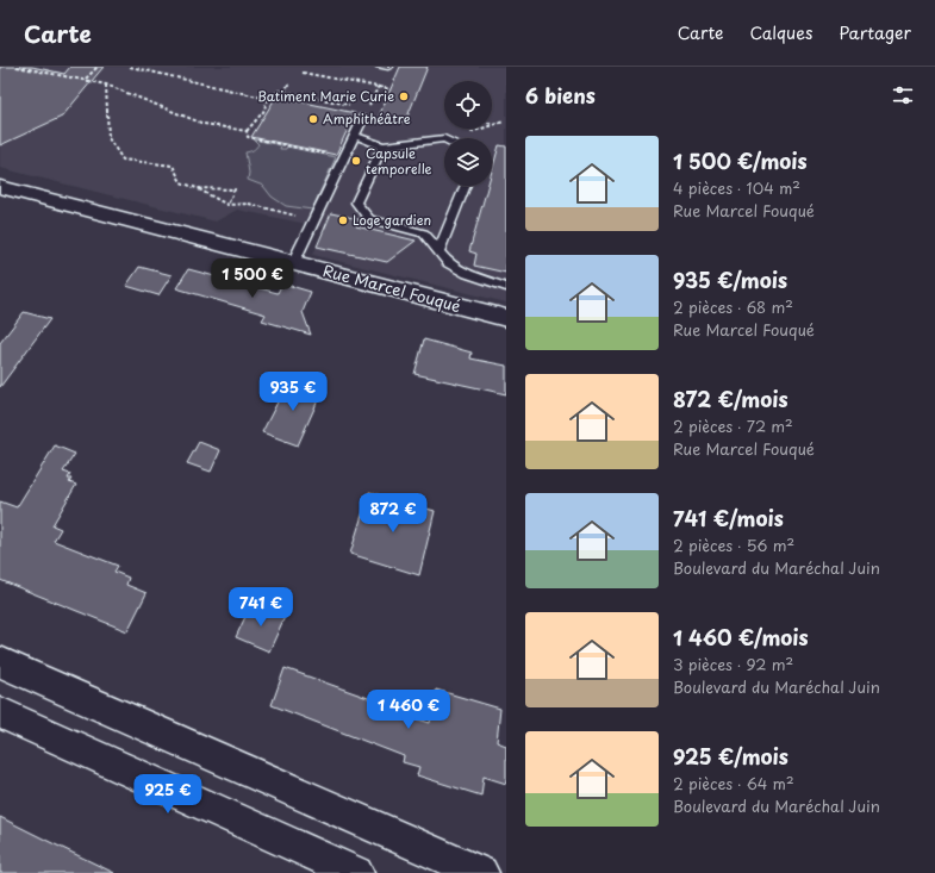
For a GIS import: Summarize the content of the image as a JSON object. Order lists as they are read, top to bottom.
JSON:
{
  "streets": {
    "main road": ["Rue Marcel Fouqué"]
  },
  "places": [
    "Batiment Marie Curie",
    "Amphithéâtre",
    "Capsule temporelle",
    "Loge gardien"
  ],
  "page": {
    "header": "Carte",
    "nav": ["Carte", "Calques", "Partager"],
    "heading": "6 biens",
    "list": [
      {
        "name": "1 500 €/mois",
        "note": "4 pièces · 104 m² · Rue Marcel Fouqué"
      },
      {
        "name": "935 €/mois",
        "note": "2 pièces · 68 m² · Rue Marcel Fouqué"
      },
      {
        "name": "872 €/mois",
        "note": "2 pièces · 72 m² · Rue Marcel Fouqué"
      },
      {
        "name": "741 €/mois",
        "note": "2 pièces · 56 m² · Boulevard du Maréchal Juin"
      },
      {
        "name": "1 460 €/mois",
        "note": "3 pièces · 92 m² · Boulevard du Maréchal Juin"
      },
      {
        "name": "925 €/mois",
        "note": "2 pièces · 64 m² · Boulevard du Maréchal Juin"
      }
    ],
    "price": [
      "1 500 €",
      "935 €",
      "872 €",
      "741 €",
      "1 460 €",
      "925 €"
    ]
  }
}
